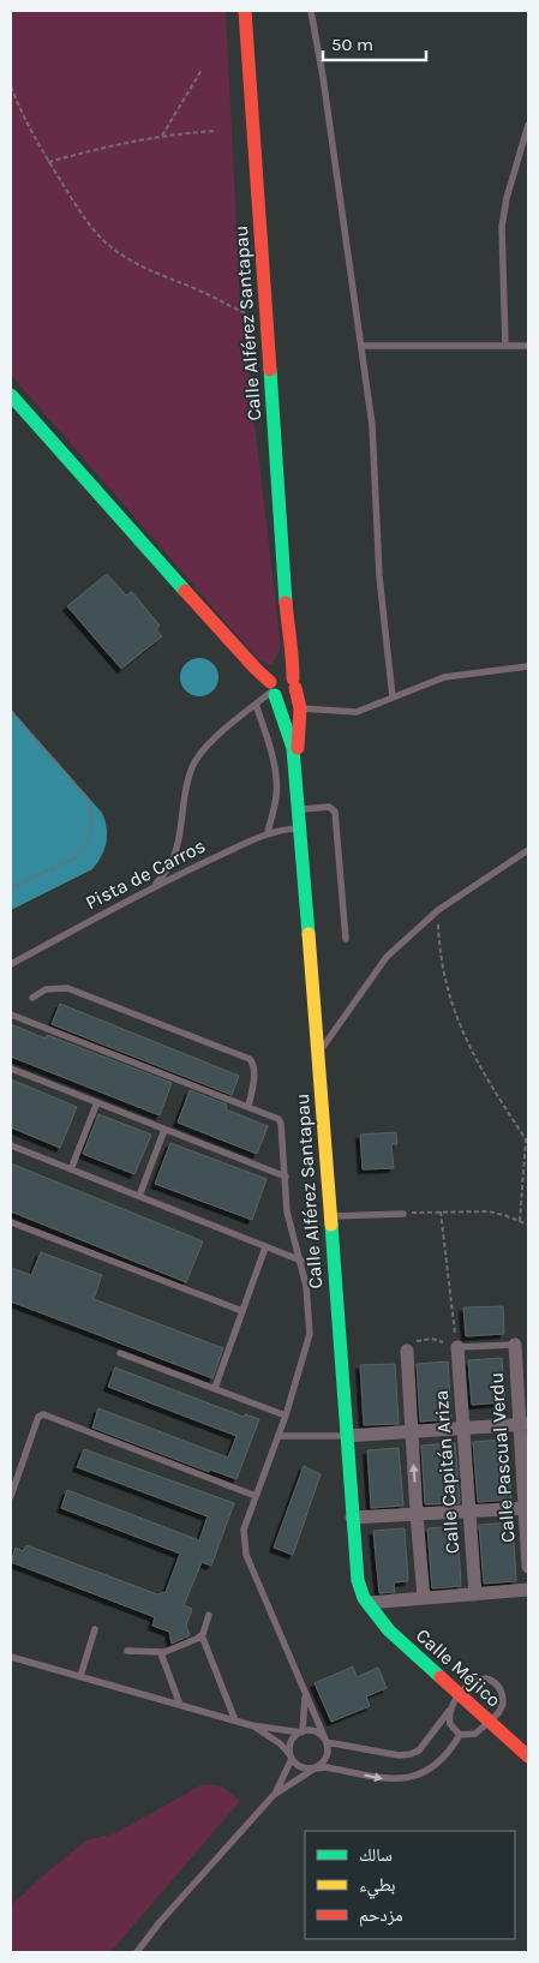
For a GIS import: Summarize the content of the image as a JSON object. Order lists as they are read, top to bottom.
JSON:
{
  "streets": {
    "main road": ["Calle Alférez Santapau", "Calle Méjico"],
    "street": ["Calle Pascual Verdu", "Calle Capitán Ariza"],
    "lane": ["Pista de Carros"]
  },
  "crossings": [
    ["Calle Alférez Santapau", "Pista de Carros"],
    ["Calle Alférez Santapau", "Calle Méjico"]
  ],
  "legend": ["سالك", "بطيء", "مزدحم"],
  "scale_bar": "50 m"
}
